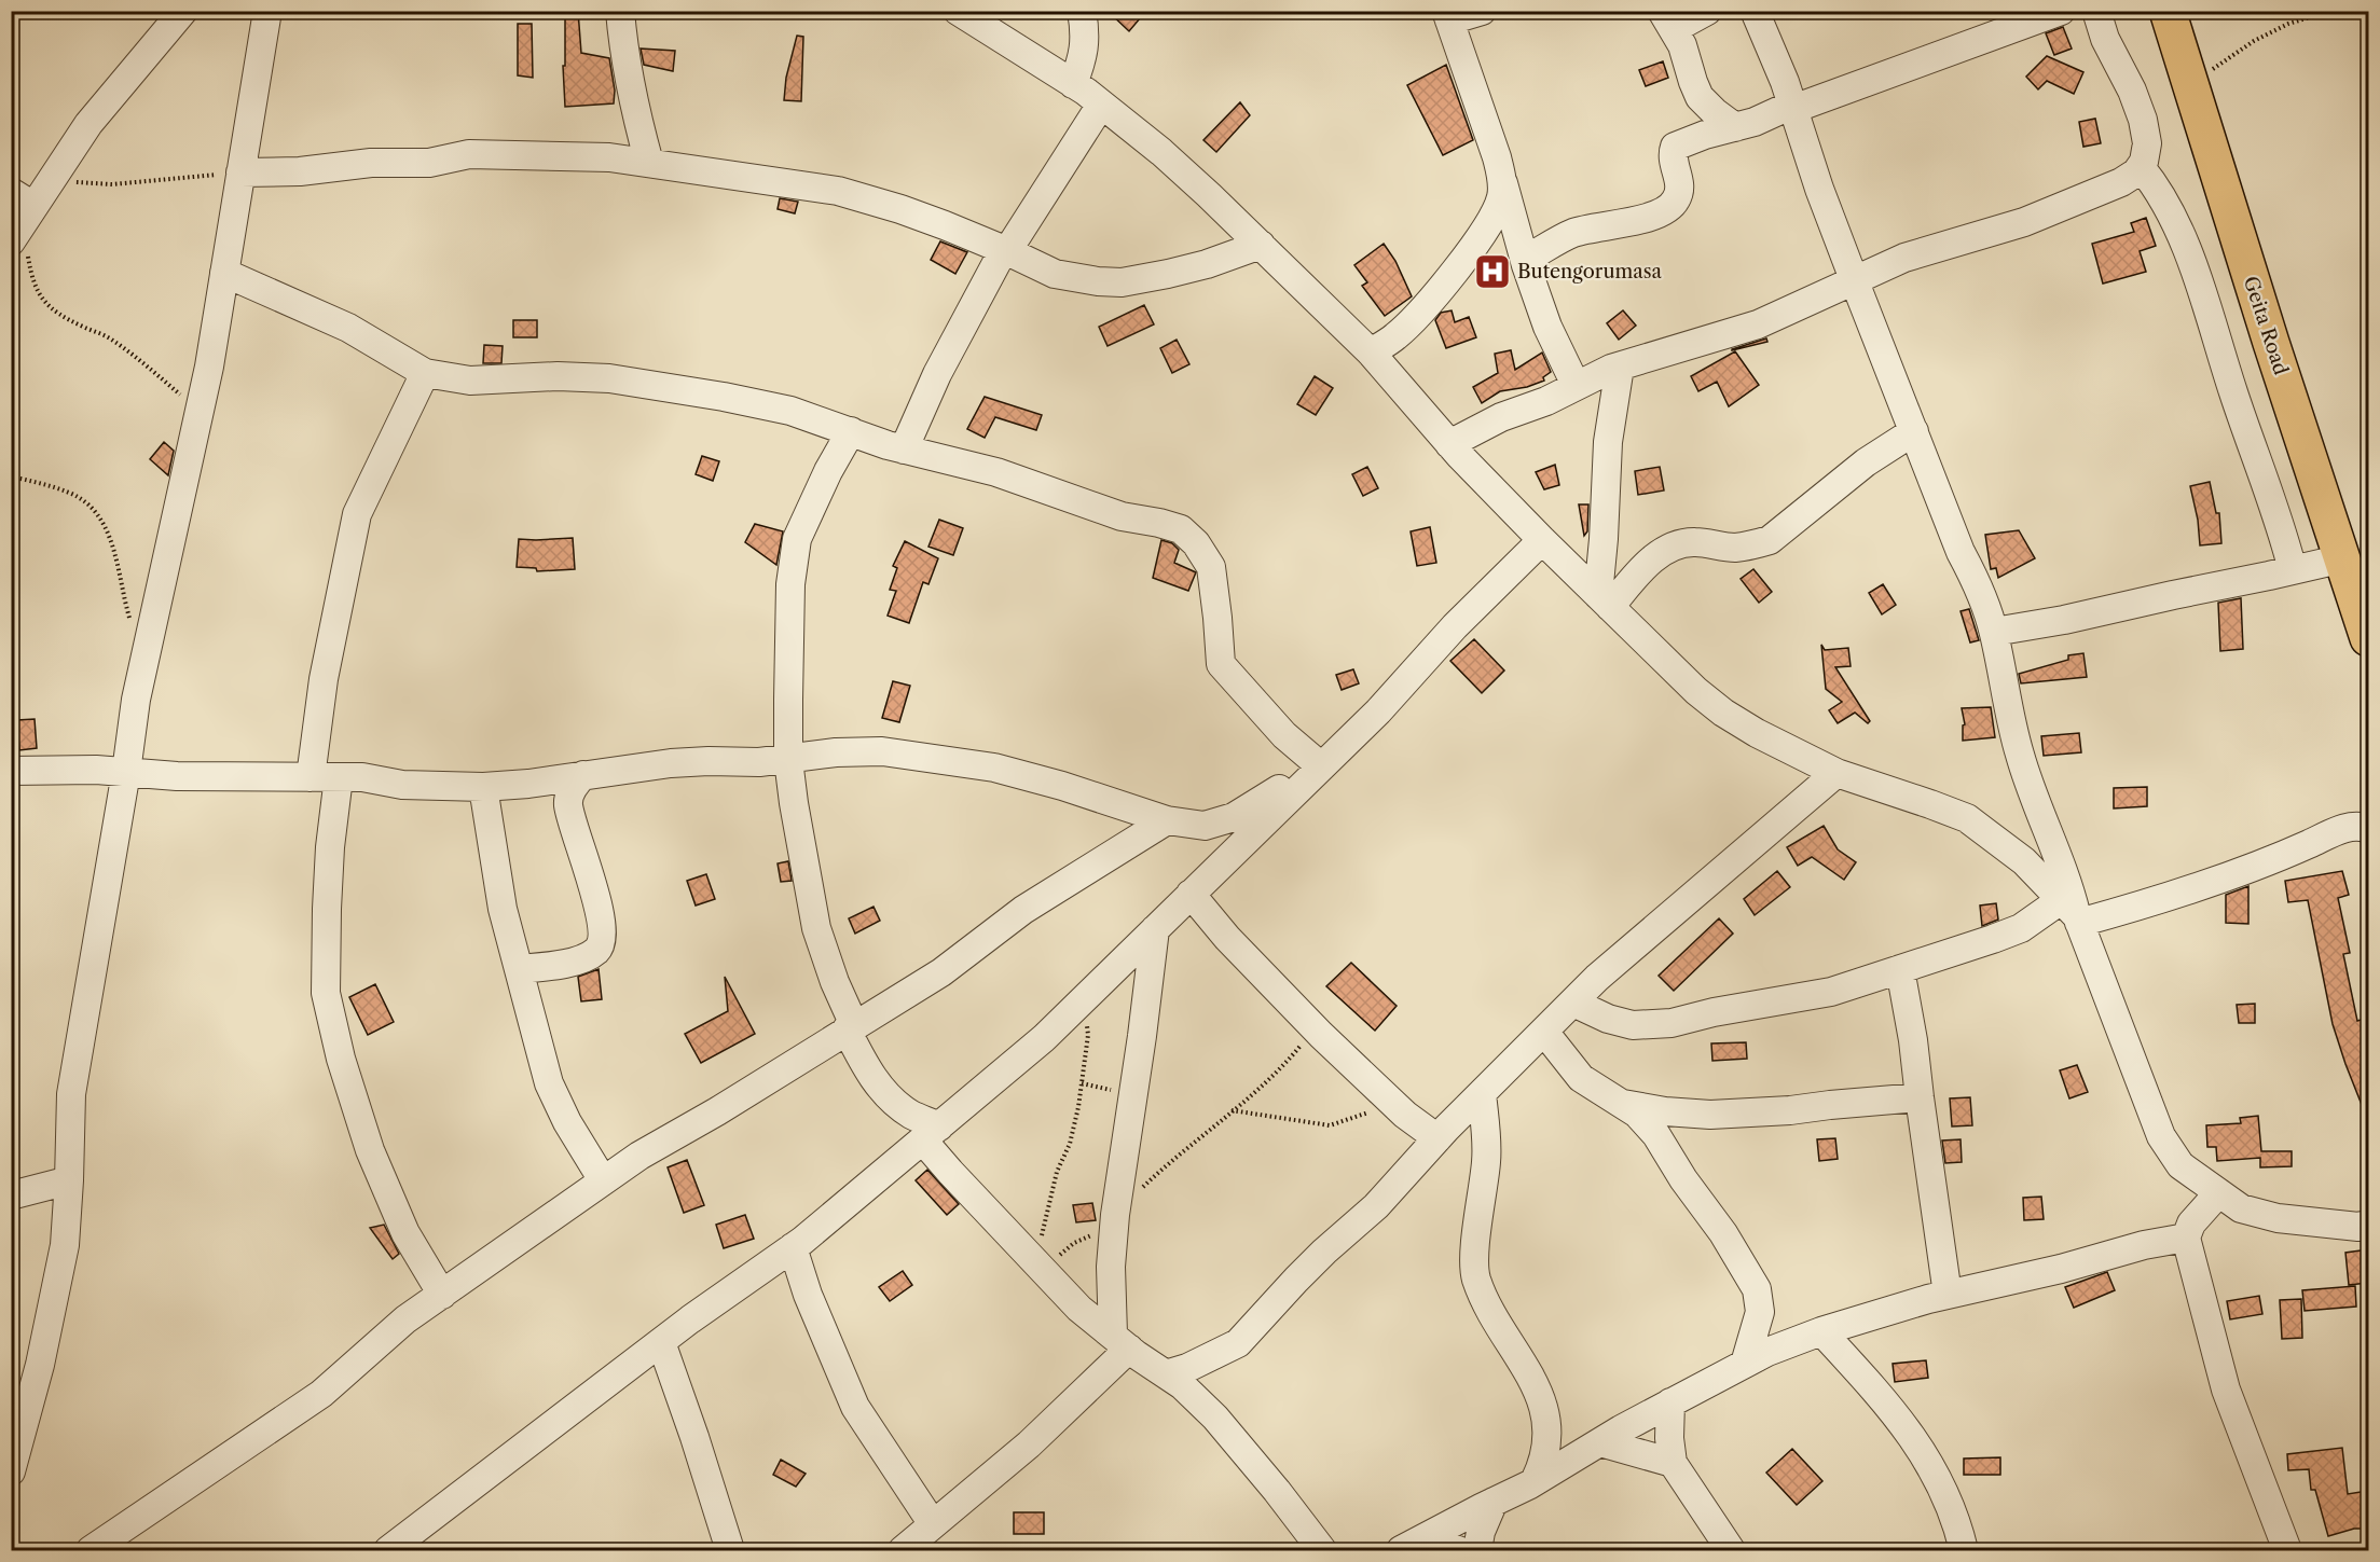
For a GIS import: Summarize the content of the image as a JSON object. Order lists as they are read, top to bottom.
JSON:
{
  "streets": {
    "highway": ["Geita Road"]
  },
  "places": {
    "hospital": ["Butengorumasa"]
  }
}
